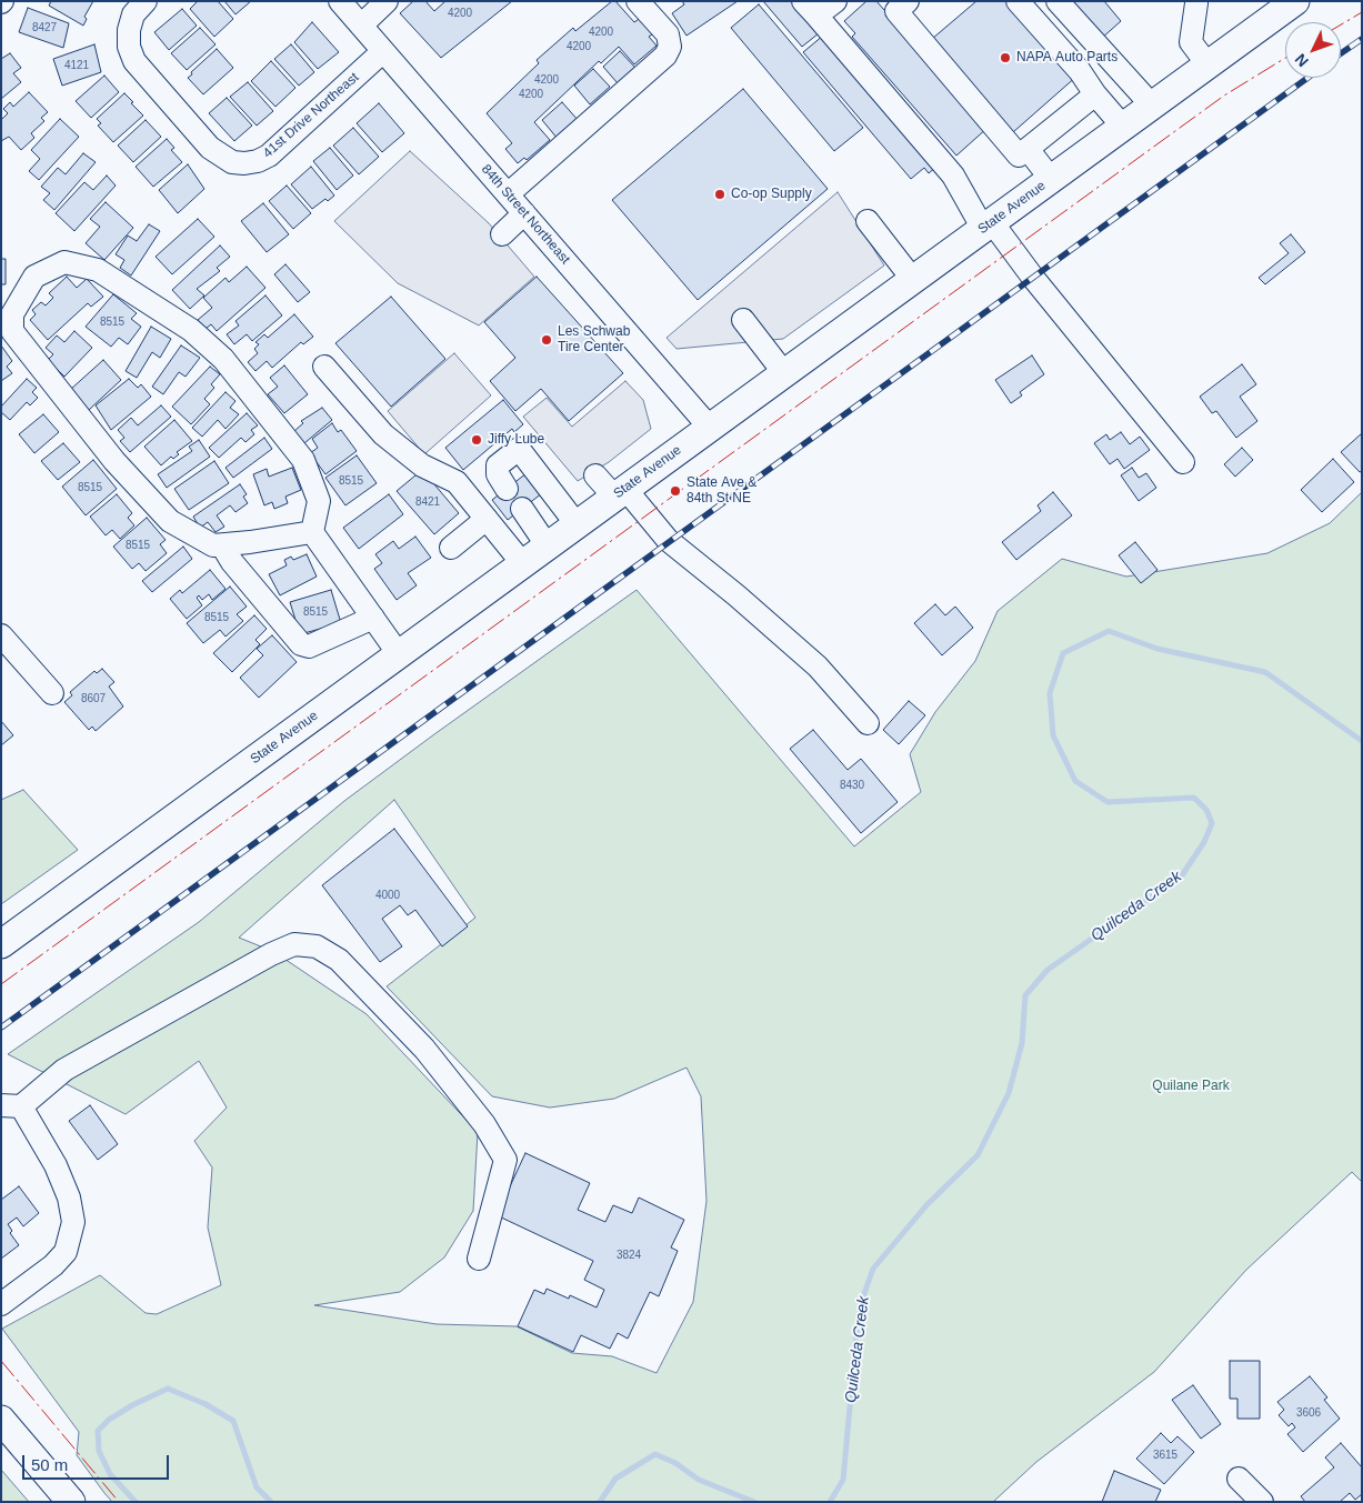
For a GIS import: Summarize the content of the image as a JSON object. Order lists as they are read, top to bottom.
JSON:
{
  "streets": {
    "main road": ["State Avenue"],
    "street": ["41st Drive Northeast", "84th Street Northeast"]
  },
  "crossings": [
    ["41st Drive Northeast", "84th Street Northeast"],
    ["State Avenue", "84th Street Northeast"]
  ],
  "water": ["Quilceda Creek"],
  "parks": ["Quilane Park"],
  "places": [
    "NAPA Auto Parts",
    "Co-op Supply",
    "Les Schwab Tire Center",
    "Jiffy Lube",
    "State Ave & 84th St NE"
  ],
  "house_numbers": [
    "4200",
    "8427",
    "4200",
    "4200",
    "4121",
    "4200",
    "4200",
    "8515",
    "8515",
    "8515",
    "8421",
    "8515",
    "8515",
    "8515",
    "8607",
    "8430",
    "4000",
    "3824",
    "3606",
    "3615"
  ],
  "scale_bar": "50 m",
  "north": "bottom left"
}
